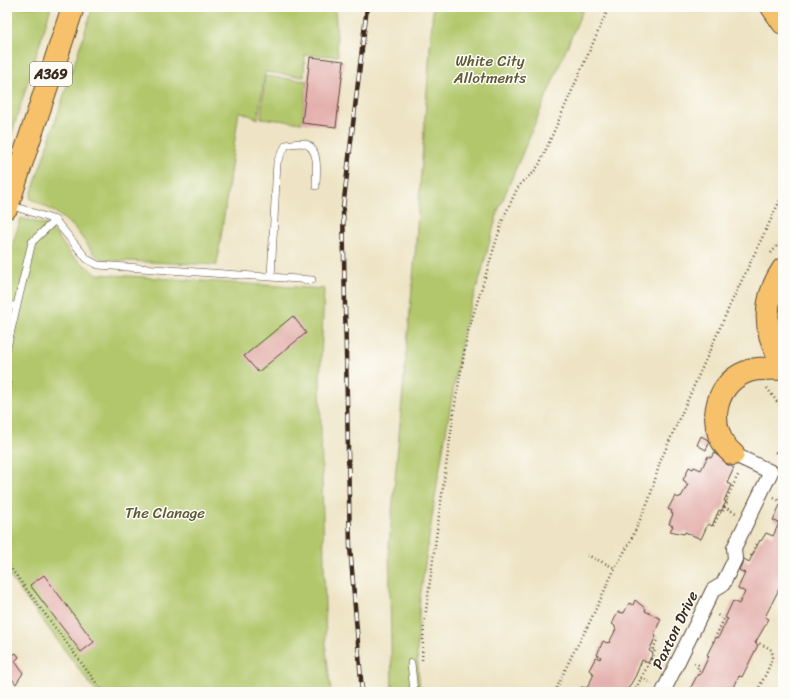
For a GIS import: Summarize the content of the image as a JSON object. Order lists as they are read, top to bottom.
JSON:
{
  "streets": {
    "main road": ["A369"],
    "street": ["Paxton Drive"]
  },
  "parks": ["White City Allotments", "The Clanage"]
}
